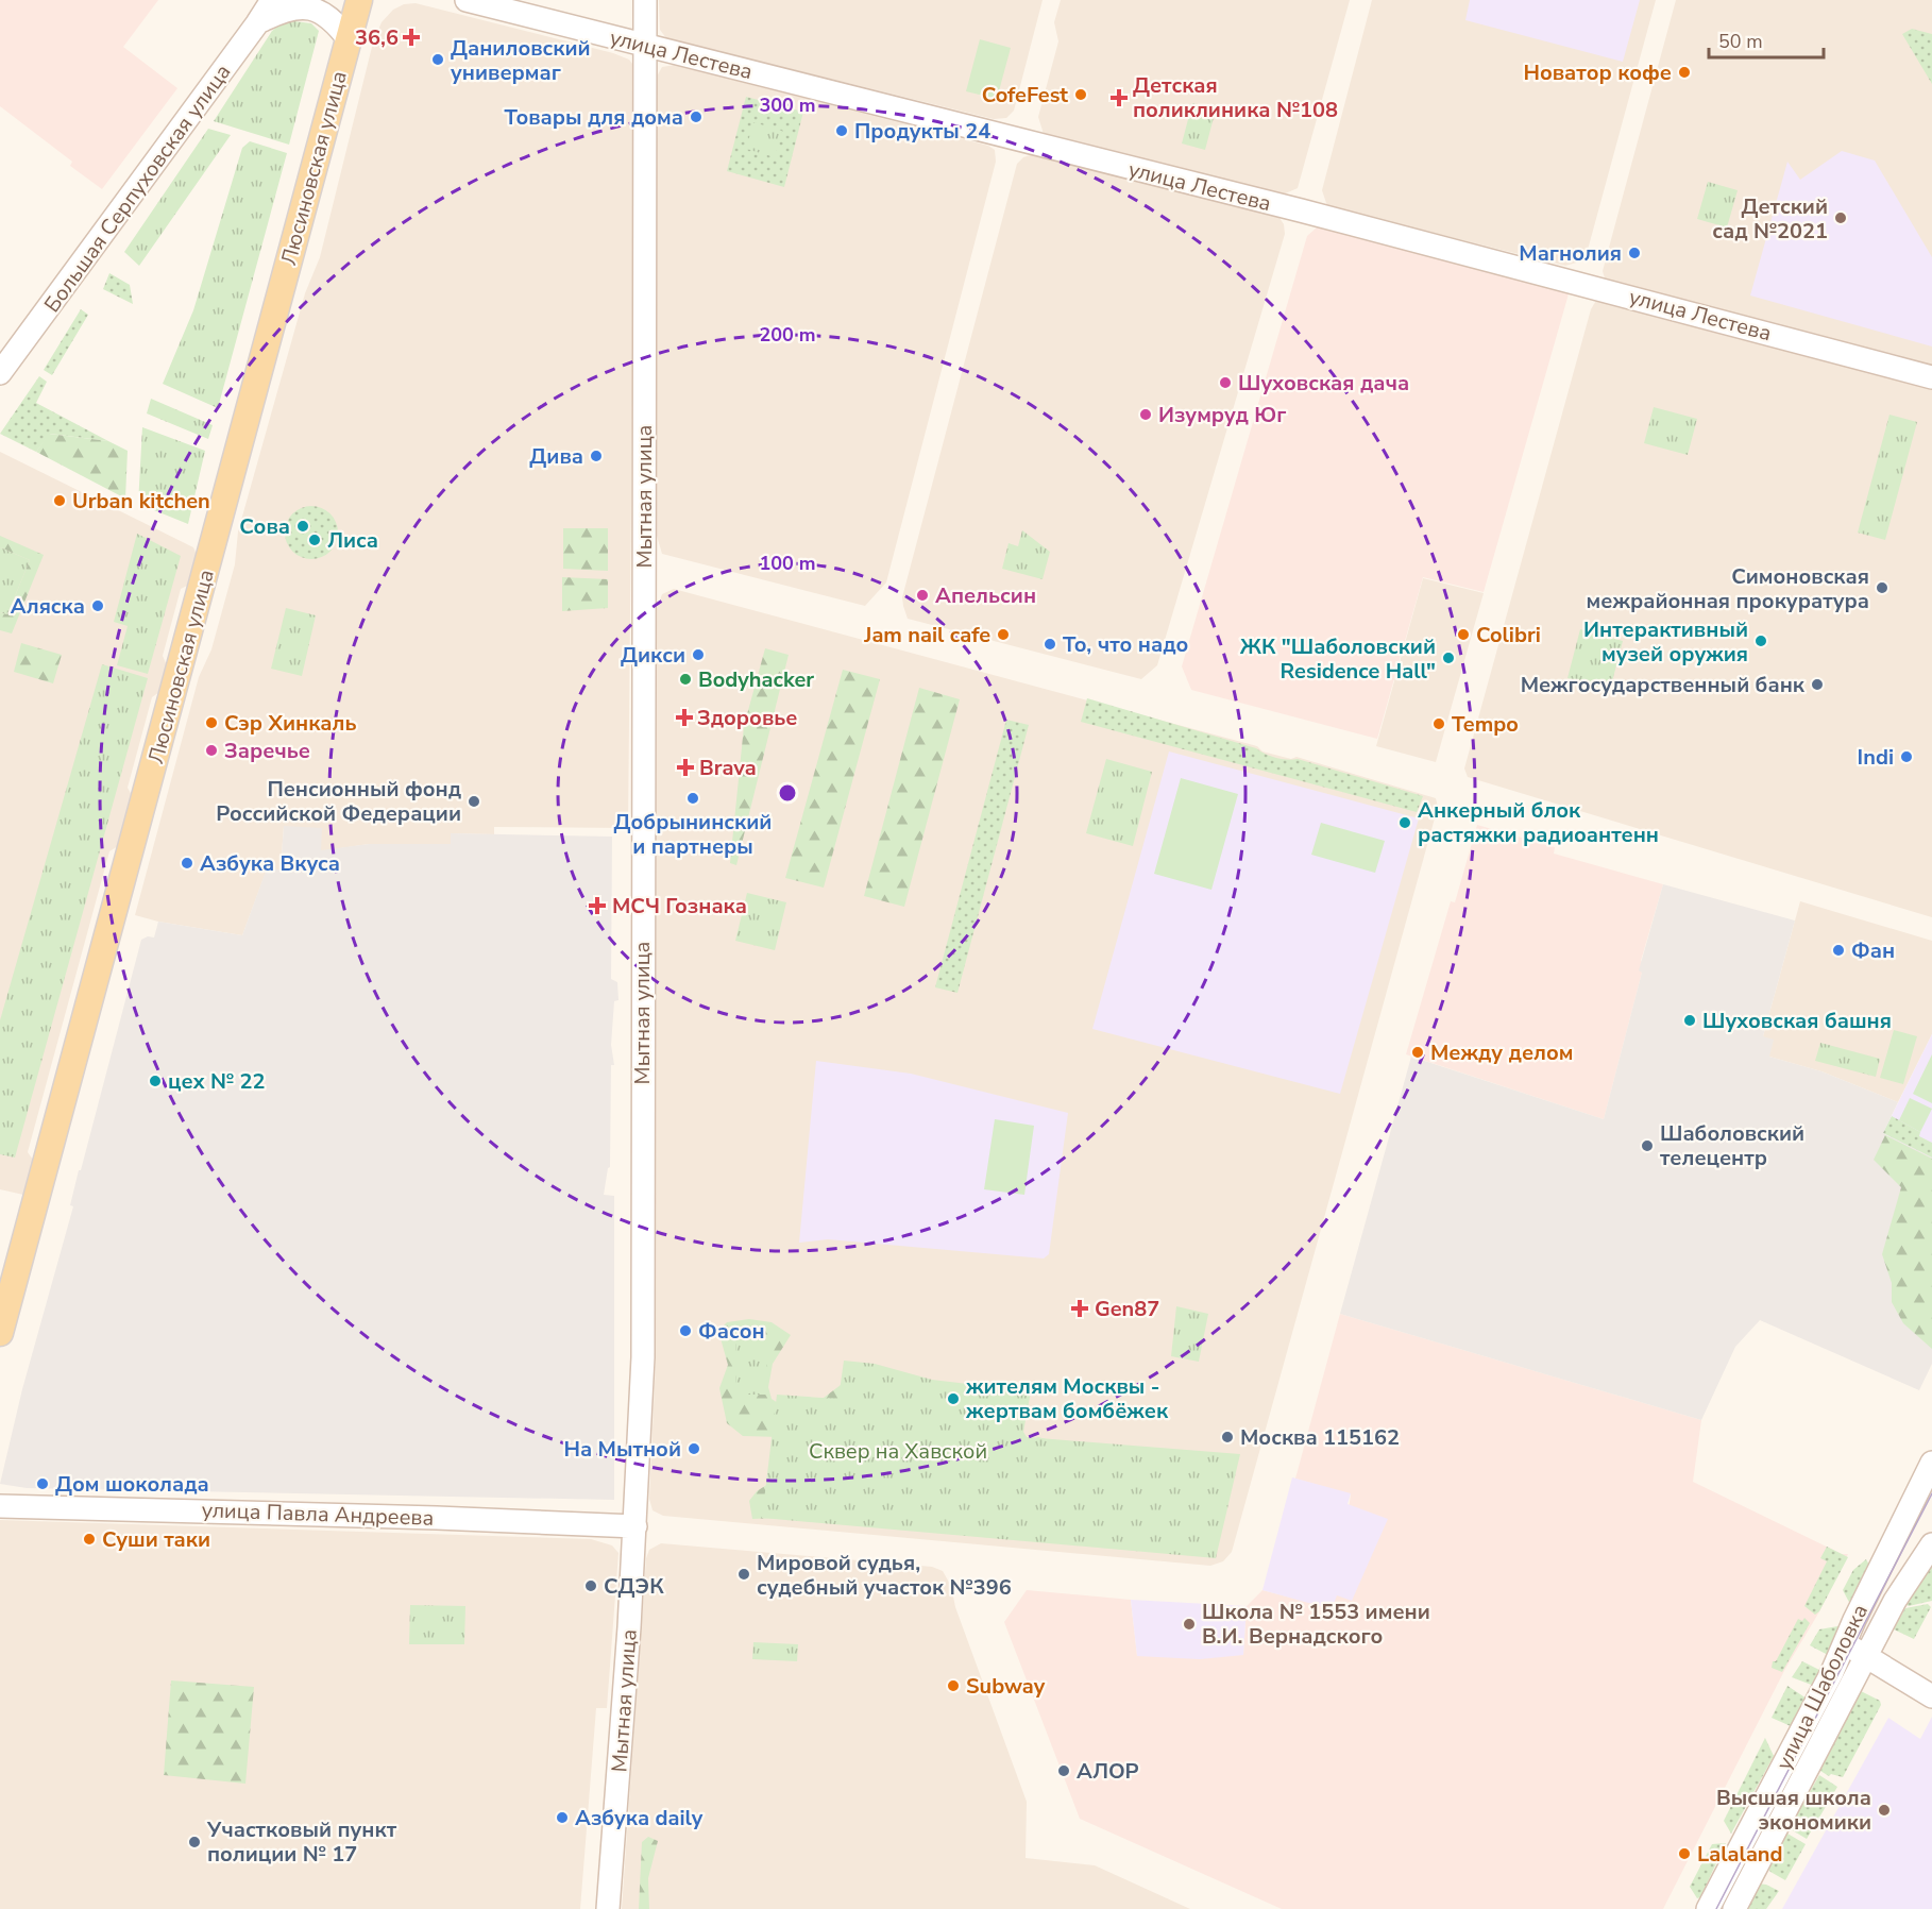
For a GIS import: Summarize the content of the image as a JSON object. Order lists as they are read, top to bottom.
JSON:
{
  "streets": {
    "main road": ["Люсиновская улица"],
    "street": [
      "улица Лестева",
      "Большая Серпуховская улица",
      "Мытная улица",
      "улица Павла Андреева",
      "улица Шаболовка"
    ]
  },
  "crossings": [
    ["улица Лестева", "Мытная улица"],
    ["Мытная улица", "улица Павла Андреева"]
  ],
  "parks": ["Сквер на Хавской"],
  "places": {
    "health": [
      "36,6",
      "Детская поликлиника №108",
      "Здоровье",
      "Brava",
      "МСЧ Гознака",
      "Gen87"
    ],
    "other": [
      "Даниловский универмаг",
      "Новатор кофе",
      "CofeFest",
      "Товары для дома",
      "Продукты 24",
      "Детский сад №2021",
      "Магнолия",
      "Шуховская дача",
      "Изумруд Юг",
      "Дива",
      "Urban kitchen",
      "Сова",
      "Лиса",
      "Симоновская межрайонная прокуратура",
      "Апельсин",
      "Аляска",
      "Jam nail cafe",
      "Colibri",
      "Интерактивный музей оружия",
      "То, что надо",
      "Дикси",
      "ЖК \"Шаболовский Residence Hall\"",
      "Bodyhacker",
      "Межгосударственный банк",
      "Сэр Хинкаль",
      "Tempo",
      "Заречье",
      "Indi",
      "Добрынинский и партнеры",
      "Пенсионный фонд Российской Федерации",
      "Анкерный блок растяжки радиоантенн",
      "Азбука Вкуса",
      "Фан",
      "Шуховская башня",
      "Между делом",
      "цех № 22",
      "Шаболовский телецентр",
      "Фасон",
      "жителям Москвы - жертвам бомбёжек",
      "Москва 115162",
      "На Мытной",
      "Дом шоколада",
      "Суши таки",
      "Мировой судья, судебный участок №396",
      "СДЭК",
      "Школа № 1553 имени В.И. Вернадского",
      "Subway",
      "АЛОР",
      "Высшая школа экономики",
      "Азбука daily",
      "Участковый пункт полиции № 17",
      "Lalaland"
    ]
  },
  "scale_bar": "50 m",
  "rings": ["300 m", "200 m", "100 m"]
}
